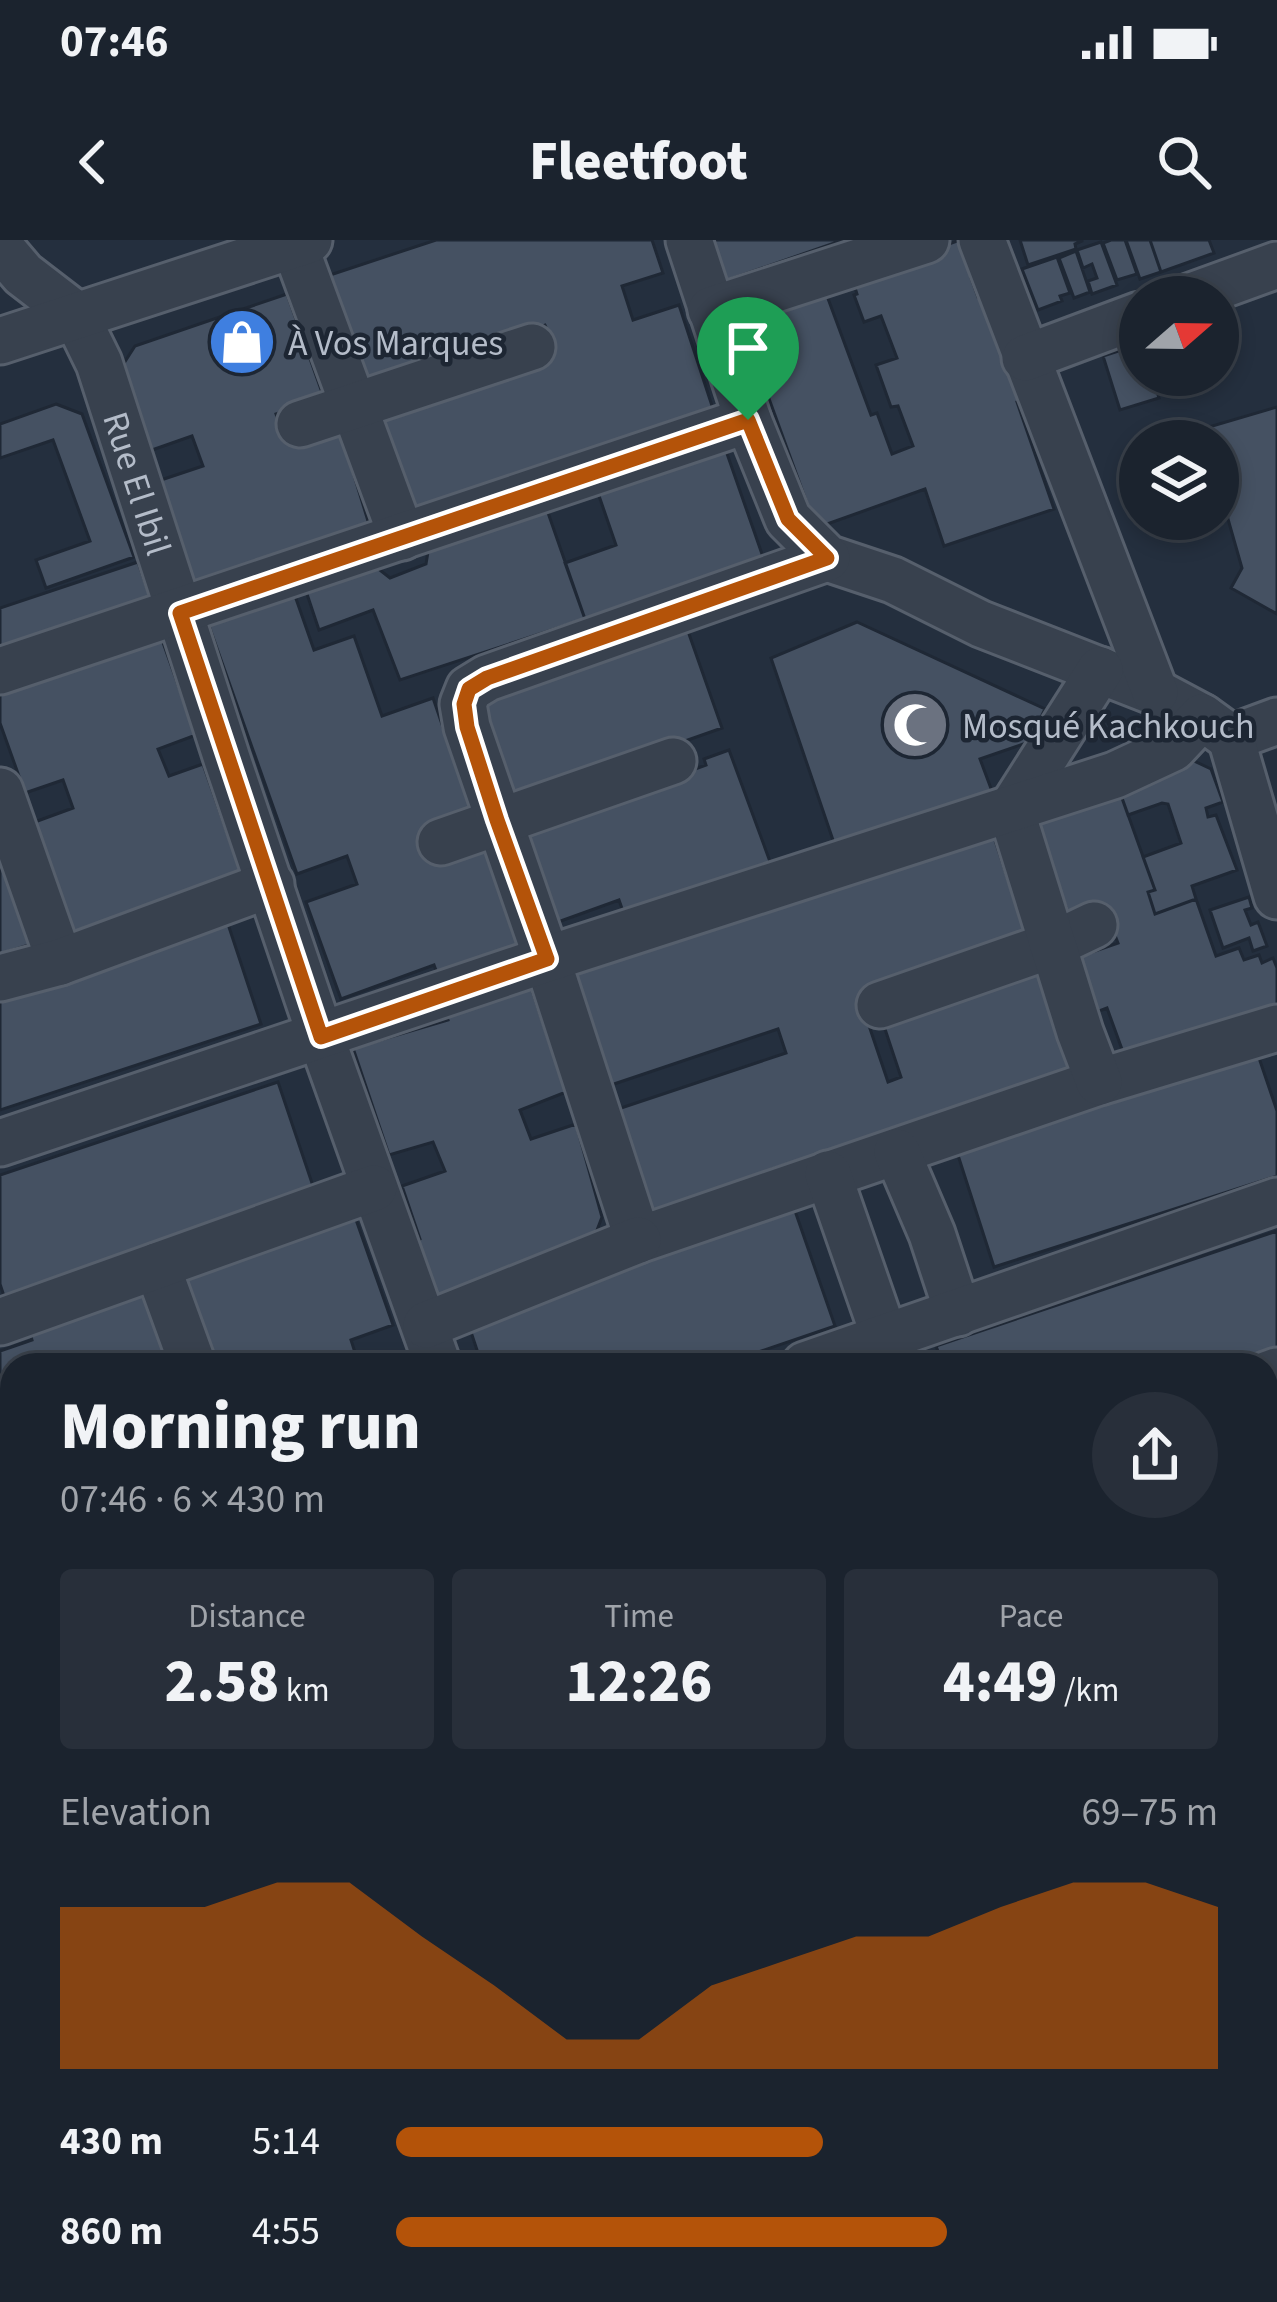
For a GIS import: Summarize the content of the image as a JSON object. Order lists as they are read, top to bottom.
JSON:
{
  "streets": {
    "street": ["Rue El Ibil"]
  },
  "places": {
    "shop": ["À Vos Marques"],
    "mosque": ["Mosqué Kachkouch"]
  },
  "north": "right",
  "page": {
    "status": "07:46",
    "header": "Fleetfoot",
    "heading": ["Morning run", "07:46 · 6 × 430 m"],
    "stats": [
      ["Distance", "2.58 km"],
      ["Time", "12:26"],
      ["Pace", "4:49 /km"]
    ],
    "chart": ["Elevation", "69–75 m"],
    "list": [
      {
        "name": "430 m",
        "note": "5:14"
      },
      {
        "name": "860 m",
        "note": "4:55"
      }
    ]
  }
}
